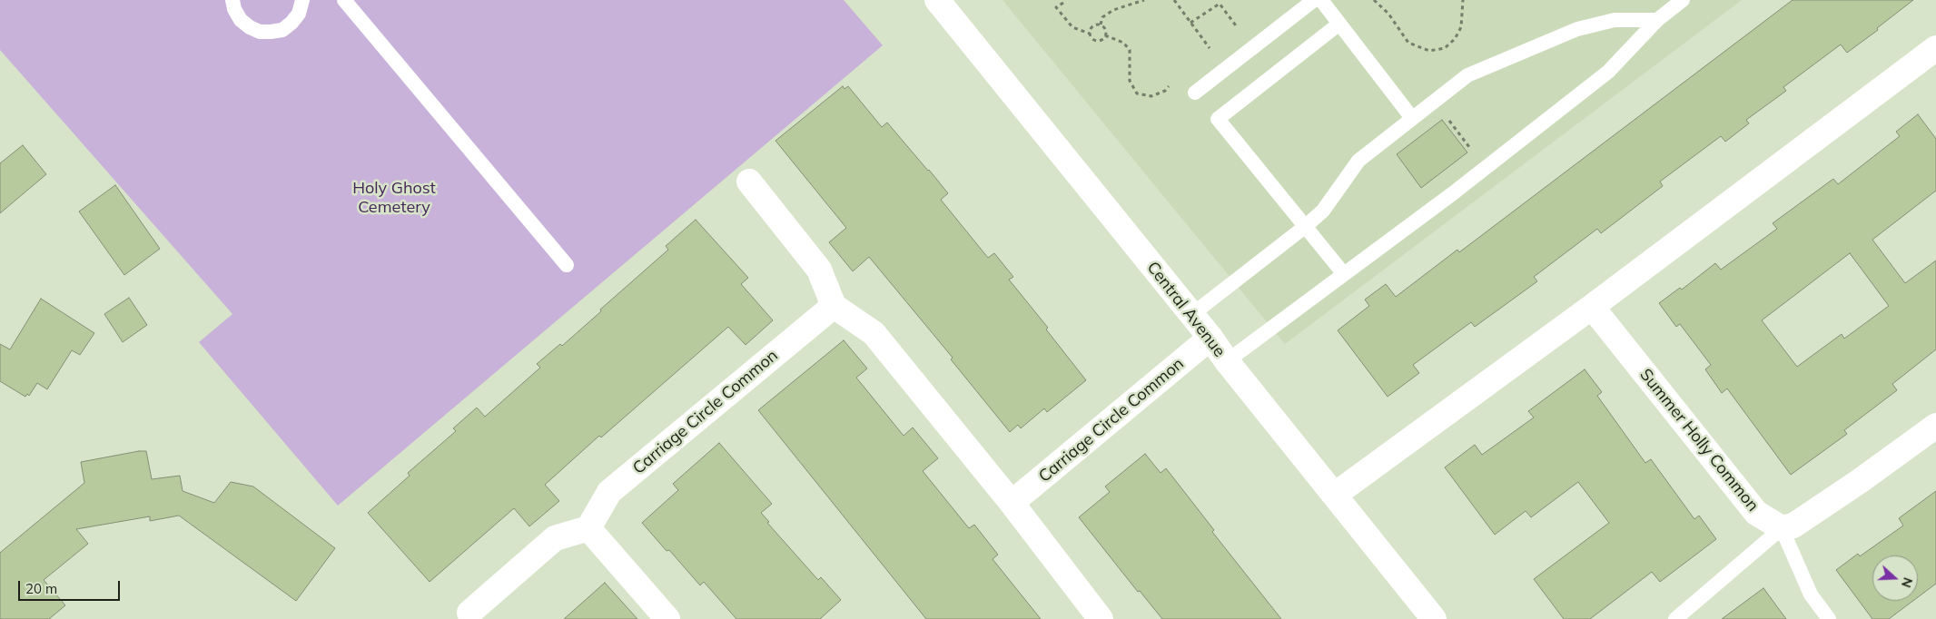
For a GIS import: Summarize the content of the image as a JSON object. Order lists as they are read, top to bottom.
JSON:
{
  "streets": {
    "street": ["Central Avenue", "Carriage Circle Common", "Summer Holly Common"]
  },
  "crossings": [
    ["Central Avenue", "Carriage Circle Common"]
  ],
  "parks": ["Holy Ghost Cemetery"],
  "scale_bar": "20 m",
  "north": "right"
}
